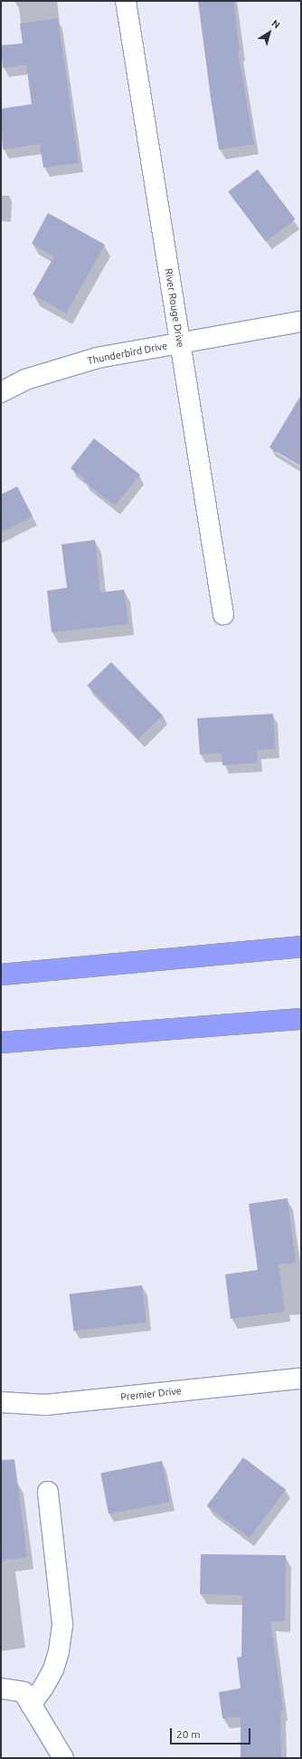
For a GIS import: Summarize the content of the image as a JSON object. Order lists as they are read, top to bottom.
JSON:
{
  "streets": {
    "street": ["River Rouge Drive", "Thunderbird Drive", "Premier Drive"]
  },
  "crossings": [
    ["River Rouge Drive", "Thunderbird Drive"]
  ],
  "scale_bar": "20 m",
  "north": "top right"
}
